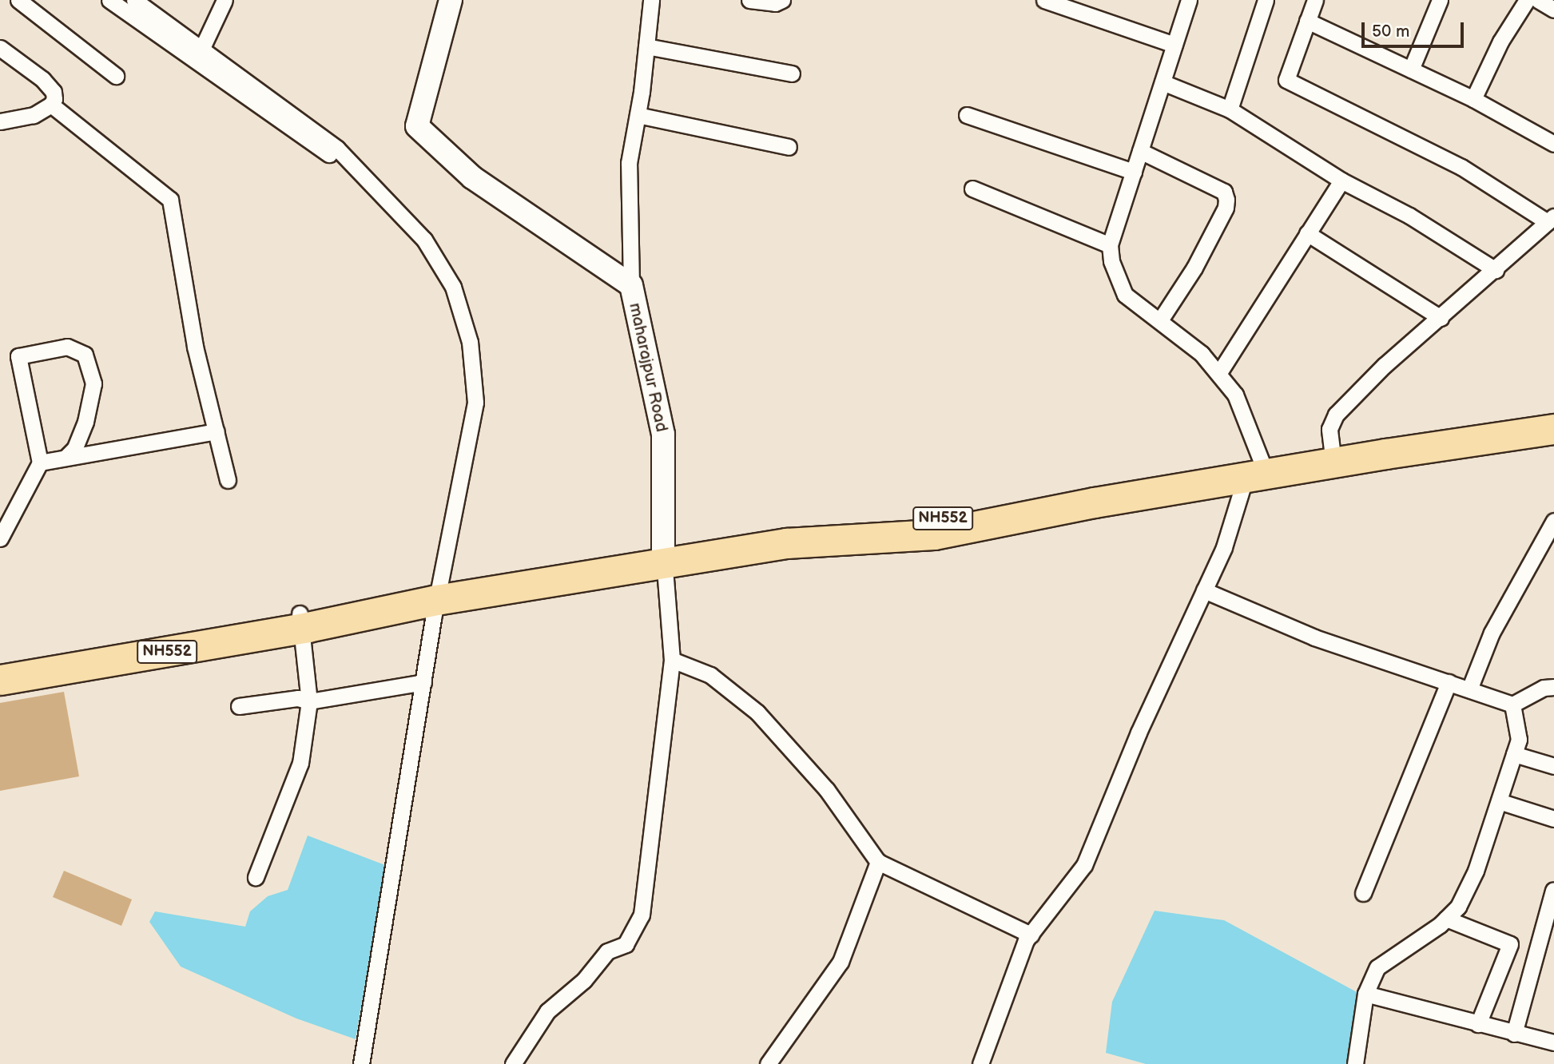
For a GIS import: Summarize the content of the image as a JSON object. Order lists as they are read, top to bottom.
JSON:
{
  "streets": {
    "highway": ["NH552"],
    "street": ["maharajpur Road"]
  },
  "crossings": [
    ["maharajpur Road", "NH552"]
  ],
  "scale_bar": "50 m"
}
